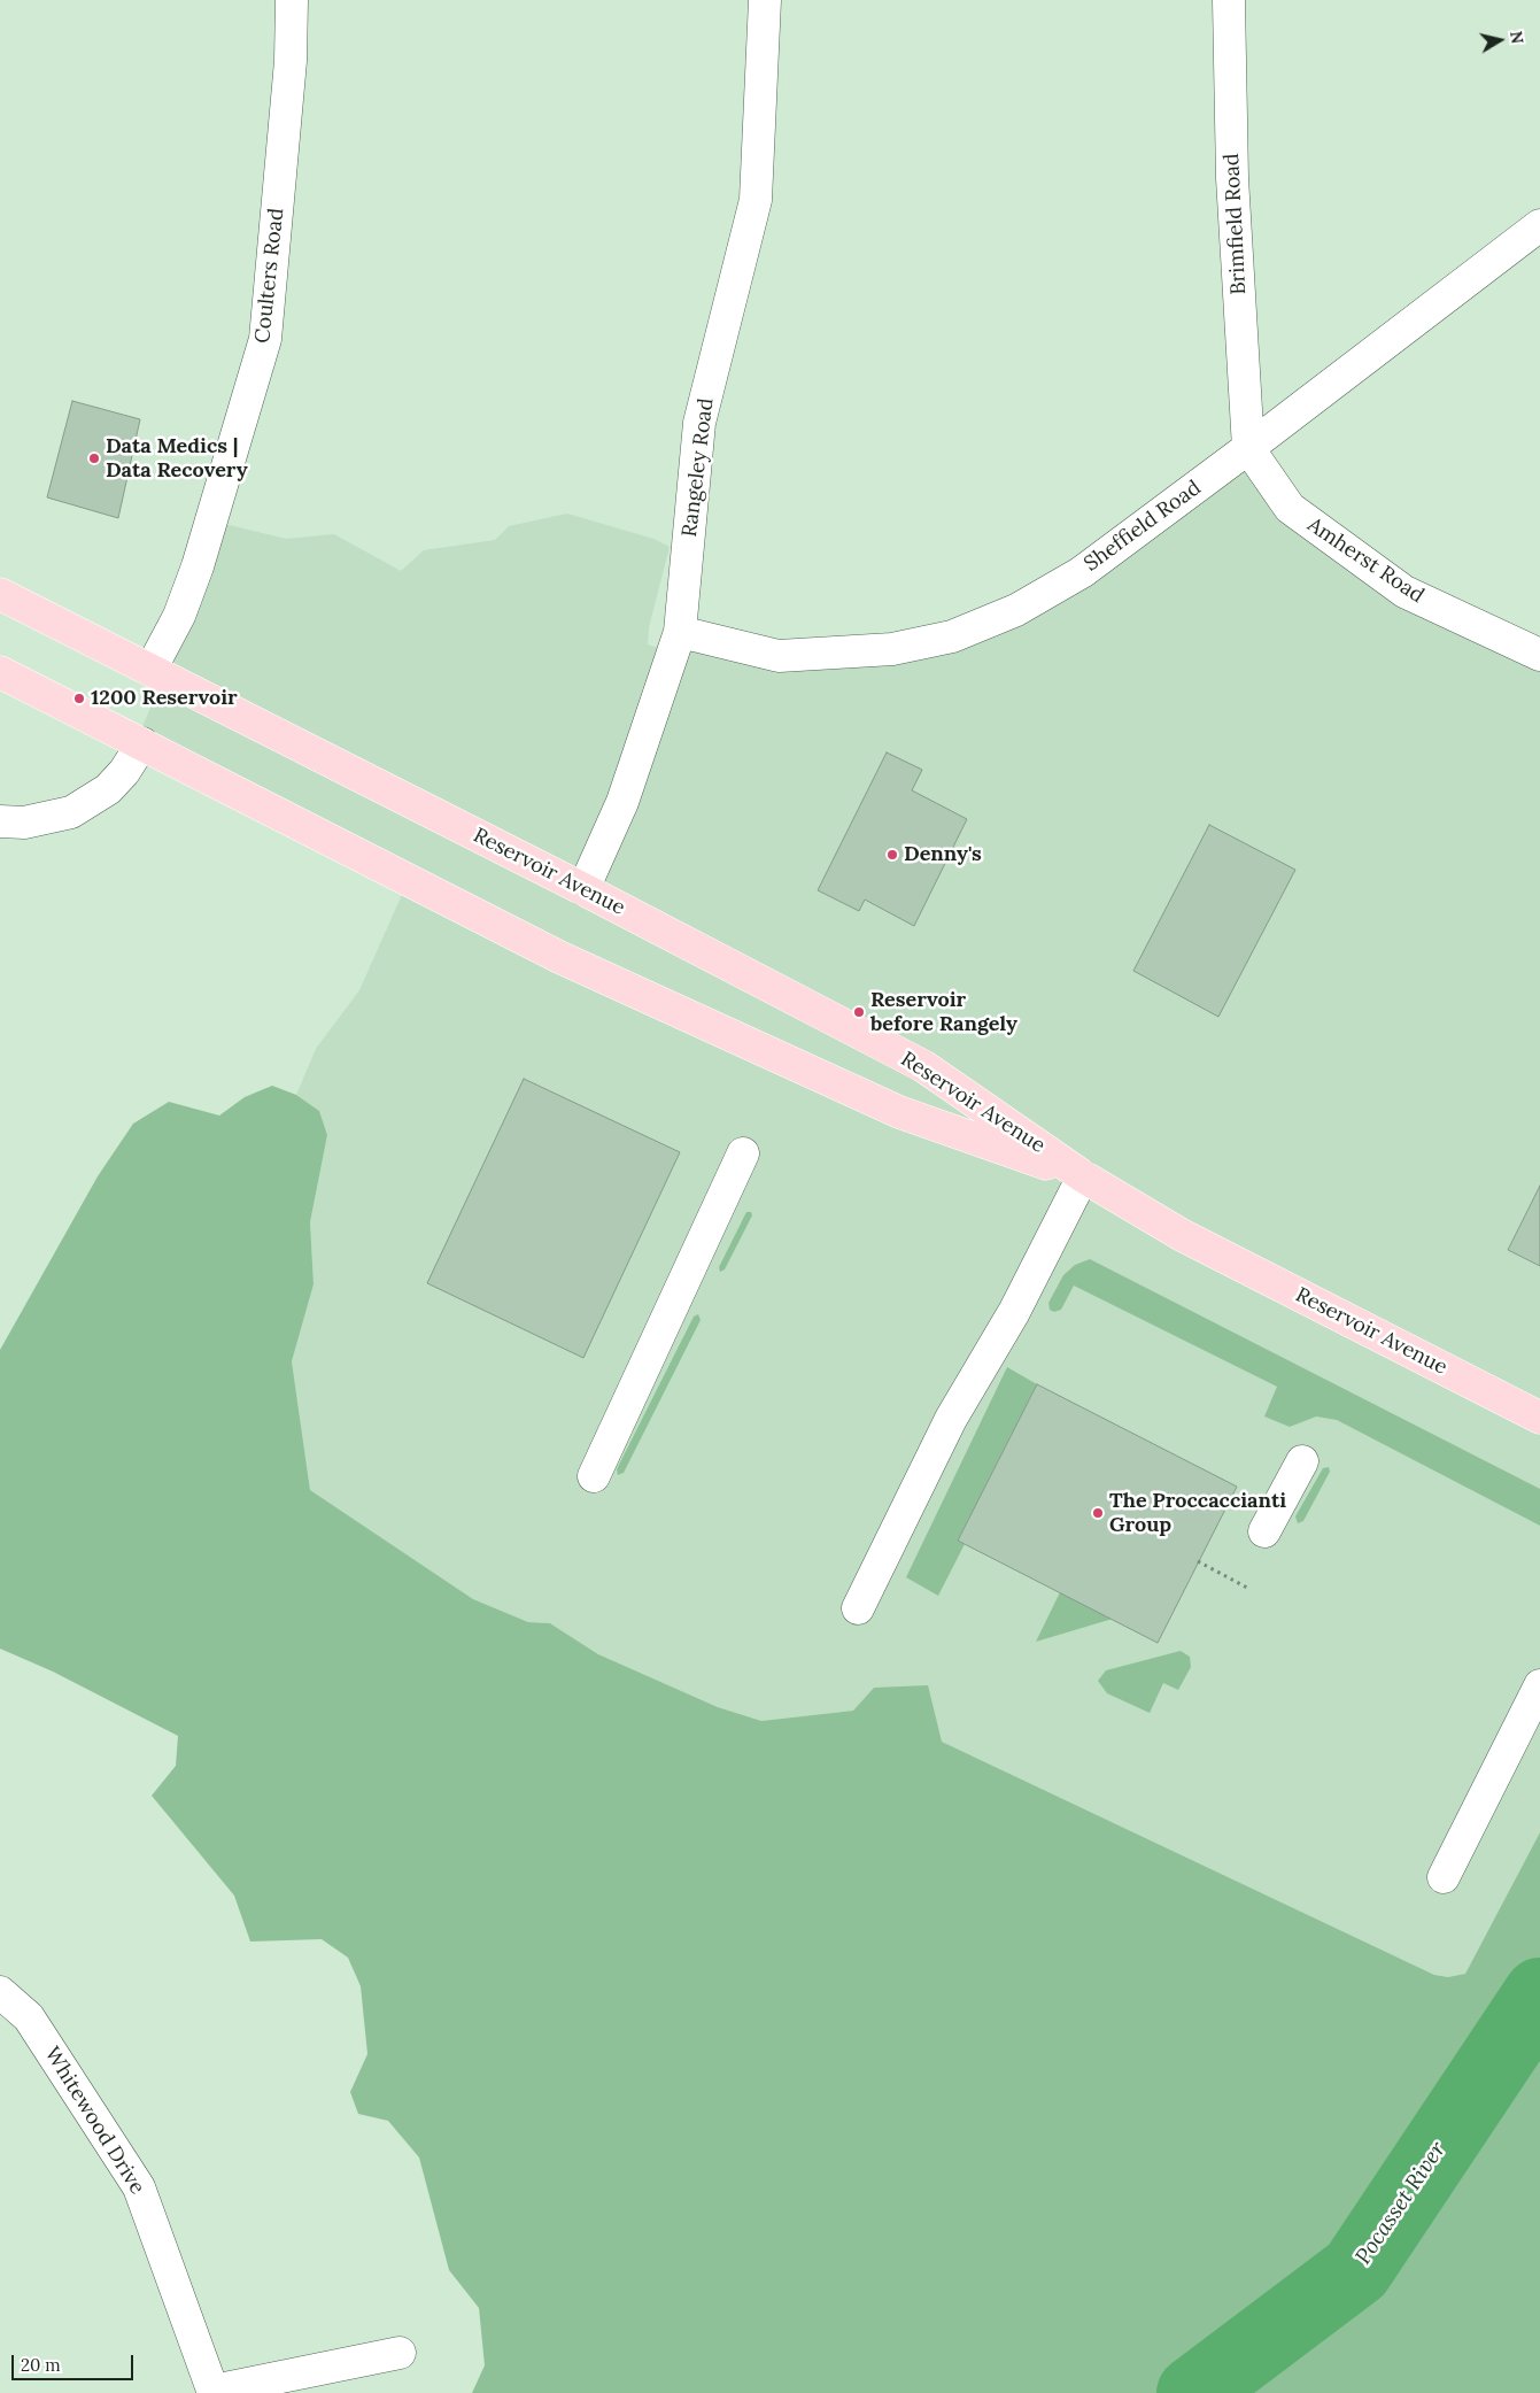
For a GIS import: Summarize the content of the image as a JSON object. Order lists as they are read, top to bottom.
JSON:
{
  "streets": {
    "main road": ["Reservoir Avenue"],
    "street": [
      "Brimfield Road",
      "Coulters Road",
      "Rangeley Road",
      "Sheffield Road",
      "Amherst Road",
      "Whitewood Drive"
    ]
  },
  "crossings": [
    ["Brimfield Road", "Sheffield Road"],
    ["Brimfield Road", "Amherst Road"],
    ["Coulters Road", "Reservoir Avenue"],
    ["Rangeley Road", "Sheffield Road"],
    ["Rangeley Road", "Reservoir Avenue"],
    ["Sheffield Road", "Amherst Road"]
  ],
  "water": ["Pocasset River"],
  "places": [
    "Data Medics | Data Recovery",
    "1200 Reservoir",
    "Denny's",
    "Reservoir before Rangely",
    "The Proccaccianti Group"
  ],
  "scale_bar": "20 m",
  "north": "right"
}
